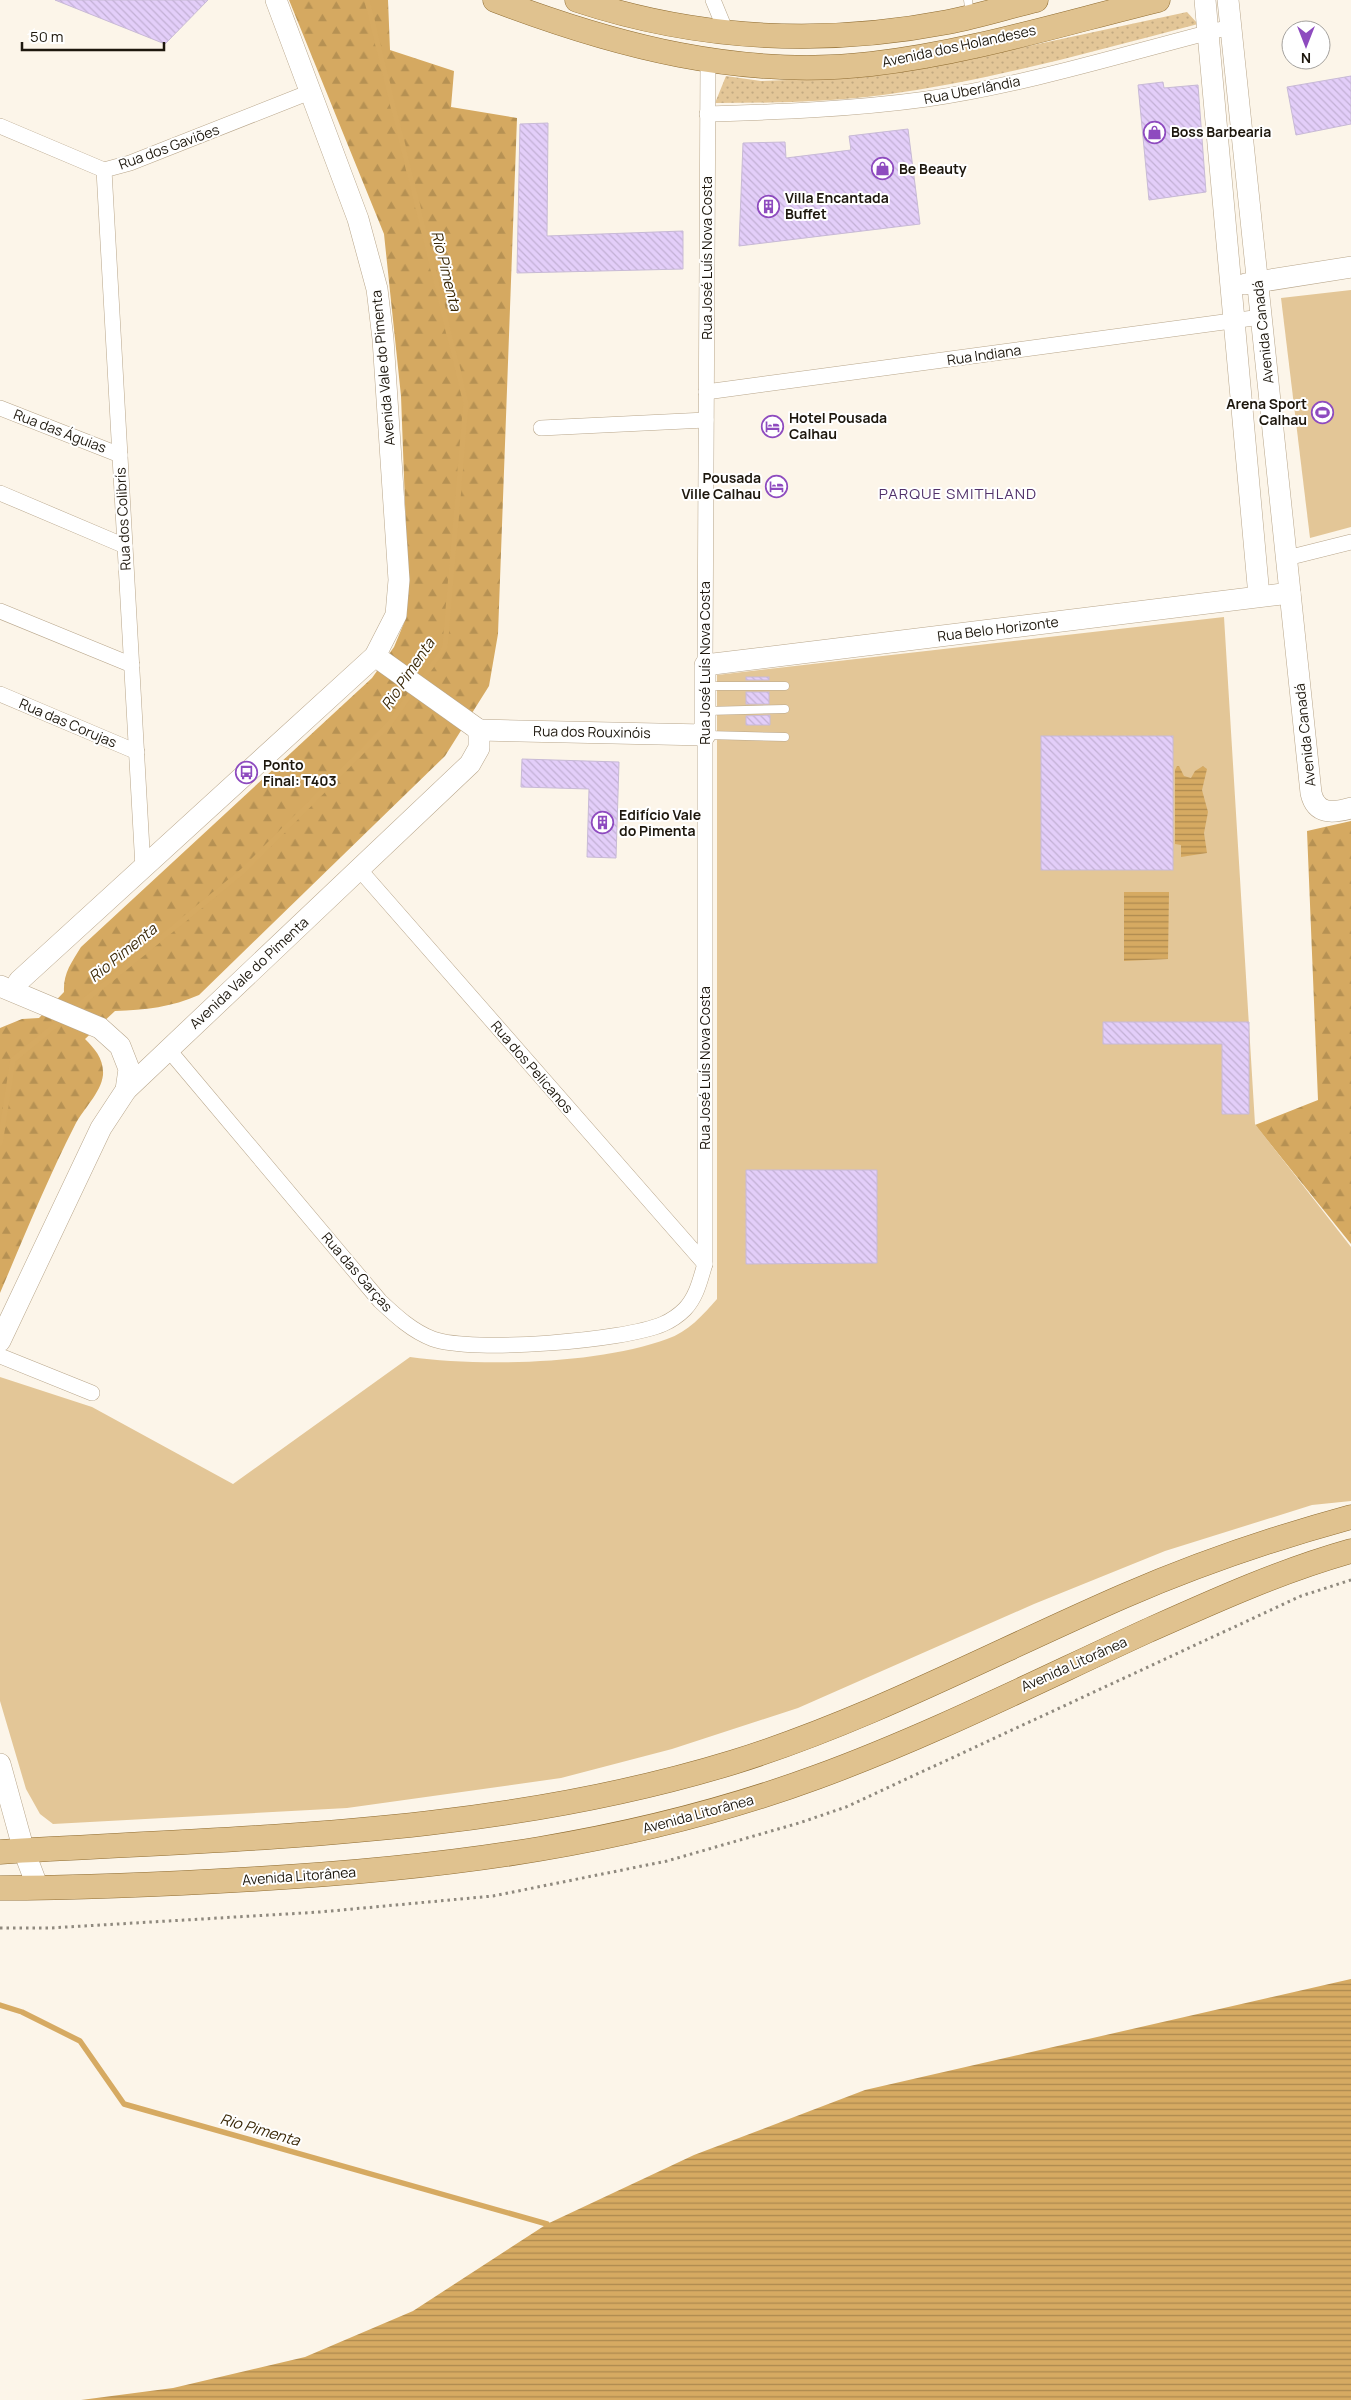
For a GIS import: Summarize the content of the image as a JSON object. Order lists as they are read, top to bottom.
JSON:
{
  "streets": {
    "main road": ["Avenida dos Holandeses", "Avenida Litorânea"],
    "street": [
      "Rua Uberlândia",
      "Rua dos Gaviões",
      "Rua José Luís Nova Costa",
      "Avenida Canadá",
      "Rua Indiana",
      "Avenida Vale do Pimenta",
      "Rua das Águias",
      "Rua dos Colibrís",
      "Rua Belo Horizonte",
      "Rua das Corujas",
      "Rua dos Rouxinóis",
      "Rua dos Pelicanos",
      "Rua das Garças"
    ]
  },
  "crossings": [
    ["Avenida dos Holandeses", "Rua José Luís Nova Costa"],
    ["Rua Uberlândia", "Rua José Luís Nova Costa"],
    ["Rua Uberlândia", "Avenida Canadá"],
    ["Rua dos Gaviões", "Avenida Vale do Pimenta"],
    ["Rua dos Gaviões", "Rua dos Colibrís"],
    ["Rua José Luís Nova Costa", "Rua Indiana"],
    ["Rua José Luís Nova Costa", "Rua Belo Horizonte"],
    ["Rua José Luís Nova Costa", "Rua dos Rouxinóis"],
    ["Rua José Luís Nova Costa", "Rua dos Pelicanos"],
    ["Rua José Luís Nova Costa", "Rua das Garças"],
    ["Avenida Canadá", "Rua Indiana"],
    ["Avenida Canadá", "Rua Belo Horizonte"],
    ["Avenida Vale do Pimenta", "Rua dos Colibrís"],
    ["Avenida Vale do Pimenta", "Rua dos Rouxinóis"],
    ["Avenida Vale do Pimenta", "Rua dos Pelicanos"],
    ["Avenida Vale do Pimenta", "Rua das Garças"],
    ["Rua das Águias", "Rua dos Colibrís"],
    ["Rua dos Colibrís", "Rua das Corujas"],
    ["Rua dos Pelicanos", "Rua das Garças"]
  ],
  "districts": ["PARQUE SMITHLAND"],
  "water": ["Rio Pimenta"],
  "places": {
    "shop": ["Boss Barbearia", "Be Beauty"],
    "building": ["Villa Encantada Buffet", "Edifício Vale do Pimenta"],
    "sports": ["Arena Sport Calhau"],
    "hotel": ["Hotel Pousada Calhau", "Pousada Ville Calhau"],
    "bus stop": ["Ponto Final: T403"]
  },
  "scale_bar": "50 m",
  "north": "bottom"
}
